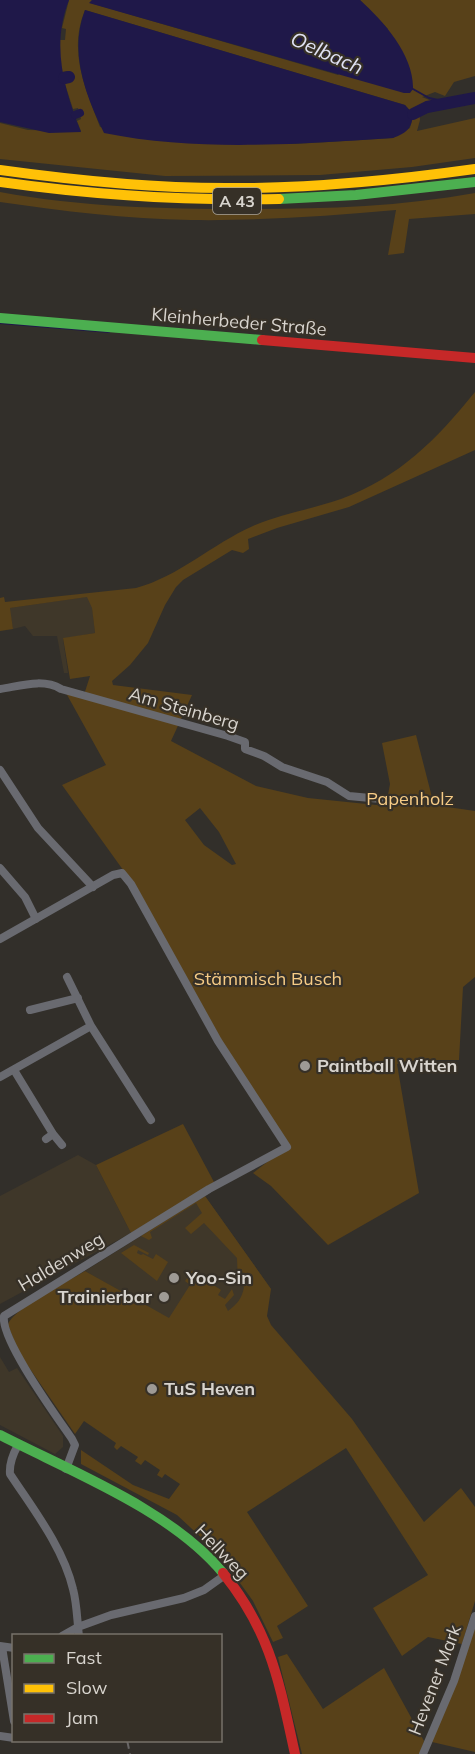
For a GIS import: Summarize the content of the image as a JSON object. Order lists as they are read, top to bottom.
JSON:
{
  "streets": {
    "main road": ["A 43", "Kleinherbeder Straße", "Hellweg"],
    "street": ["Am Steinberg", "Haldenweg", "Hevener Mark"]
  },
  "crossings": [
    ["Haldenweg", "Hellweg"]
  ],
  "water": ["Oelbach"],
  "parks": ["Papenholz", "Stämmisch Busch"],
  "places": [
    "Paintball Witten",
    "Yoo-Sin",
    "Trainierbar",
    "TuS Heven"
  ],
  "legend": ["Fast", "Slow", "Jam"]
}
